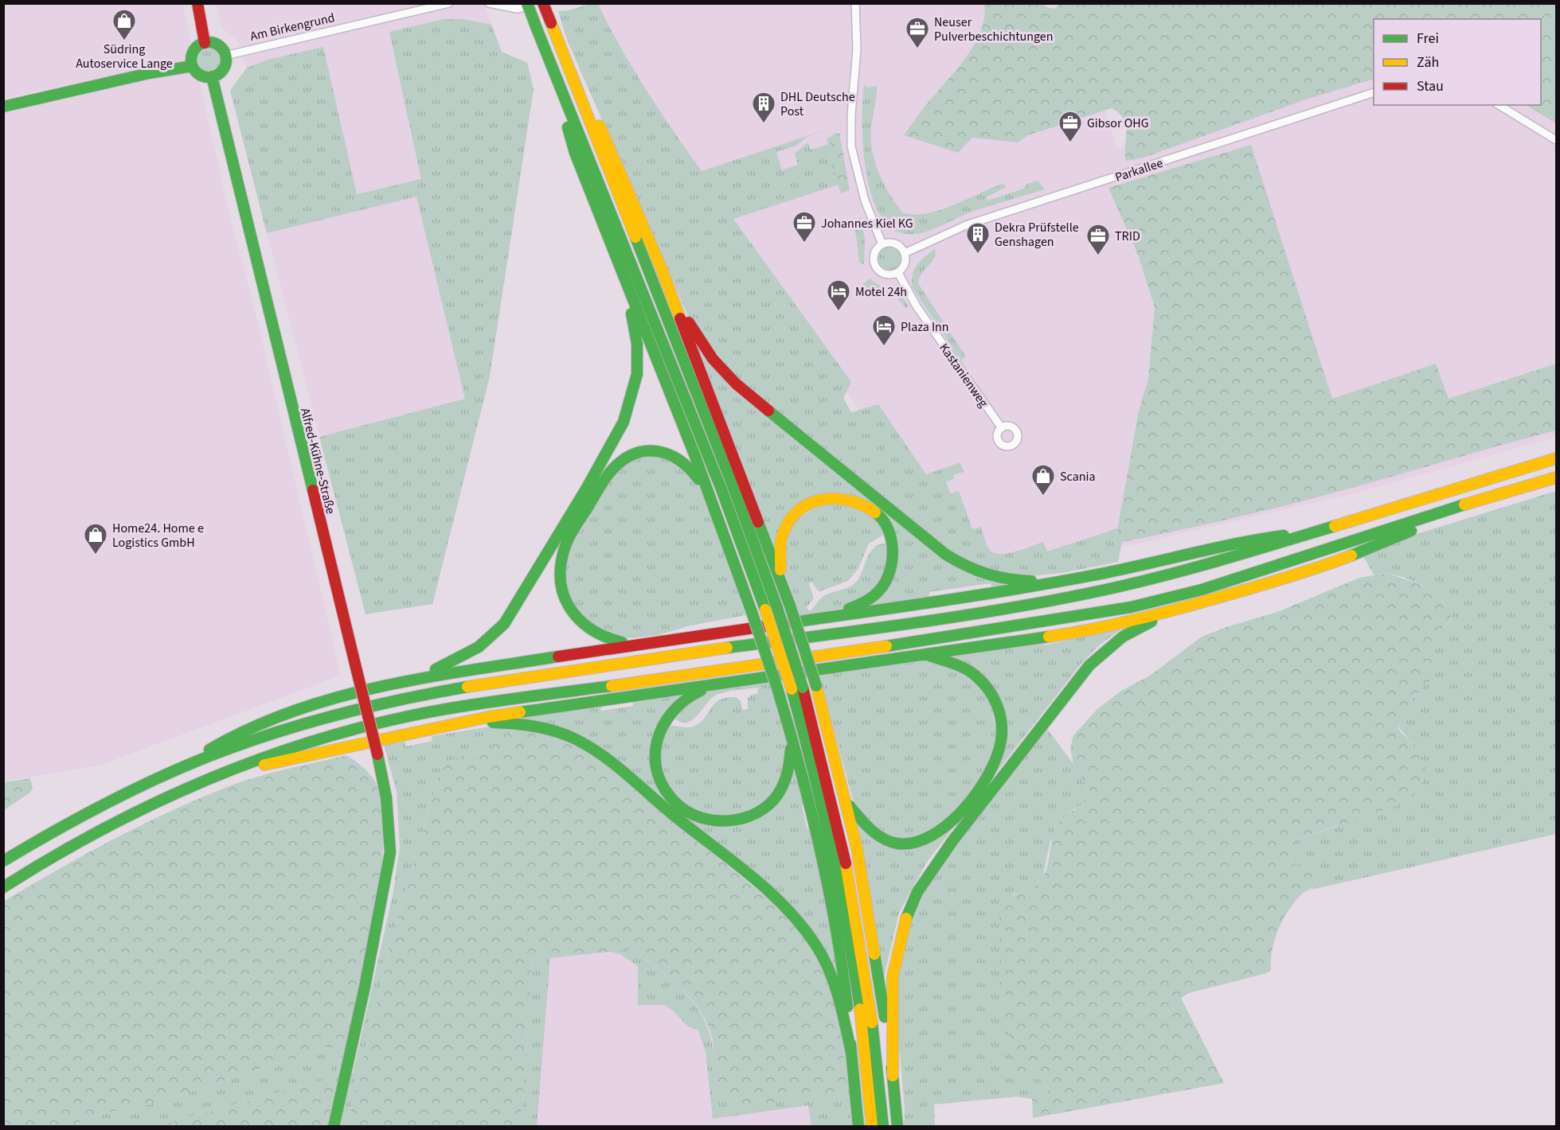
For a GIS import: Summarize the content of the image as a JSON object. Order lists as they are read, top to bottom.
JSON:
{
  "streets": {
    "main road": ["Alfred-Kühne-Straße"],
    "street": ["Am Birkengrund", "Parkallee", "Kastanienweg"]
  },
  "crossings": [
    ["Am Birkengrund", "Alfred-Kühne-Straße"],
    ["Parkallee", "Kastanienweg"]
  ],
  "places": {
    "shop": ["Südring Autoservice Lange", "Scania", "Home24. Home e Logistics GmbH"],
    "office": [
      "Neuser Pulverbeschichtungen",
      "Gibsor OHG",
      "Johannes Kiel KG",
      "TRID"
    ],
    "building": ["DHL Deutsche Post", "Dekra Prüfstelle Genshagen"],
    "hotel": ["Motel 24h", "Plaza Inn"]
  },
  "legend": ["Frei", "Zäh", "Stau"]
}
